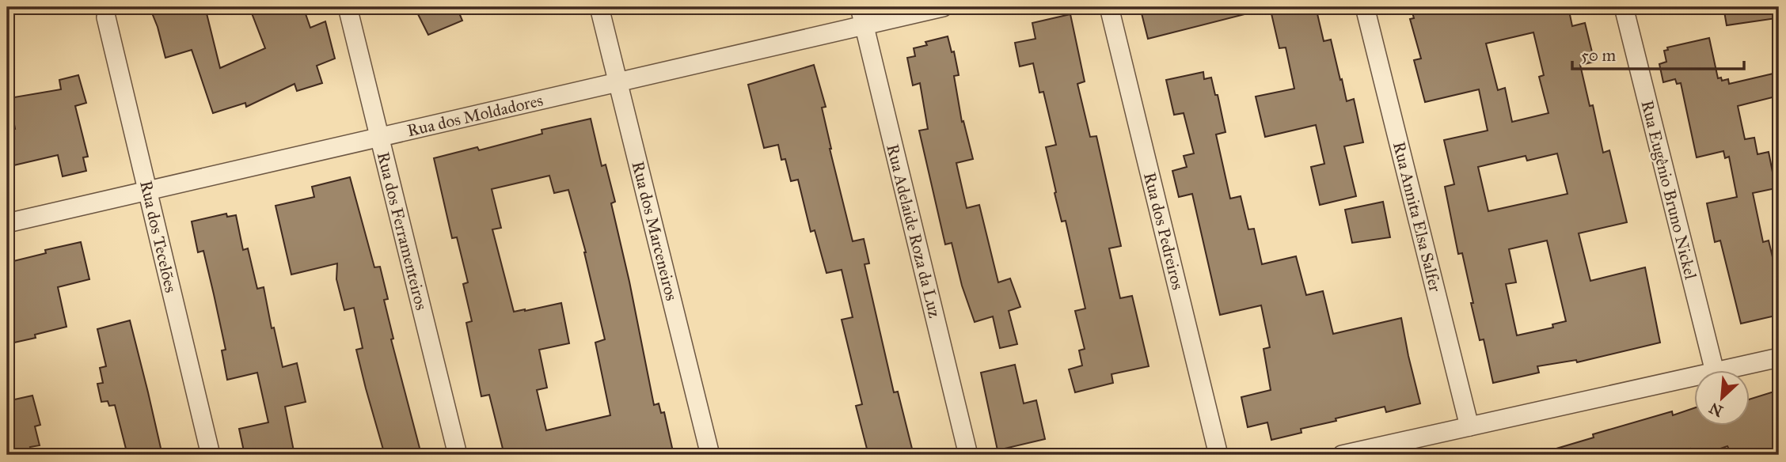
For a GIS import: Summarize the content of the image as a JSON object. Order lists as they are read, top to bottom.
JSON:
{
  "streets": {
    "street": [
      "Rua dos Moldadores",
      "Rua Eugênio Bruno Nickel",
      "Rua Annita Elsa Salfer",
      "Rua dos Ferramenteiros",
      "Rua dos Marceneiros",
      "Rua Adelaide Roza da Luz",
      "Rua dos Pedreiros",
      "Rua dos Tecelões"
    ]
  },
  "crossings": [
    ["Rua dos Moldadores", "Rua dos Ferramenteiros"],
    ["Rua dos Moldadores", "Rua dos Marceneiros"],
    ["Rua dos Moldadores", "Rua Adelaide Roza da Luz"],
    ["Rua dos Moldadores", "Rua dos Tecelões"]
  ],
  "scale_bar": "50 m",
  "north": "bottom left"
}
